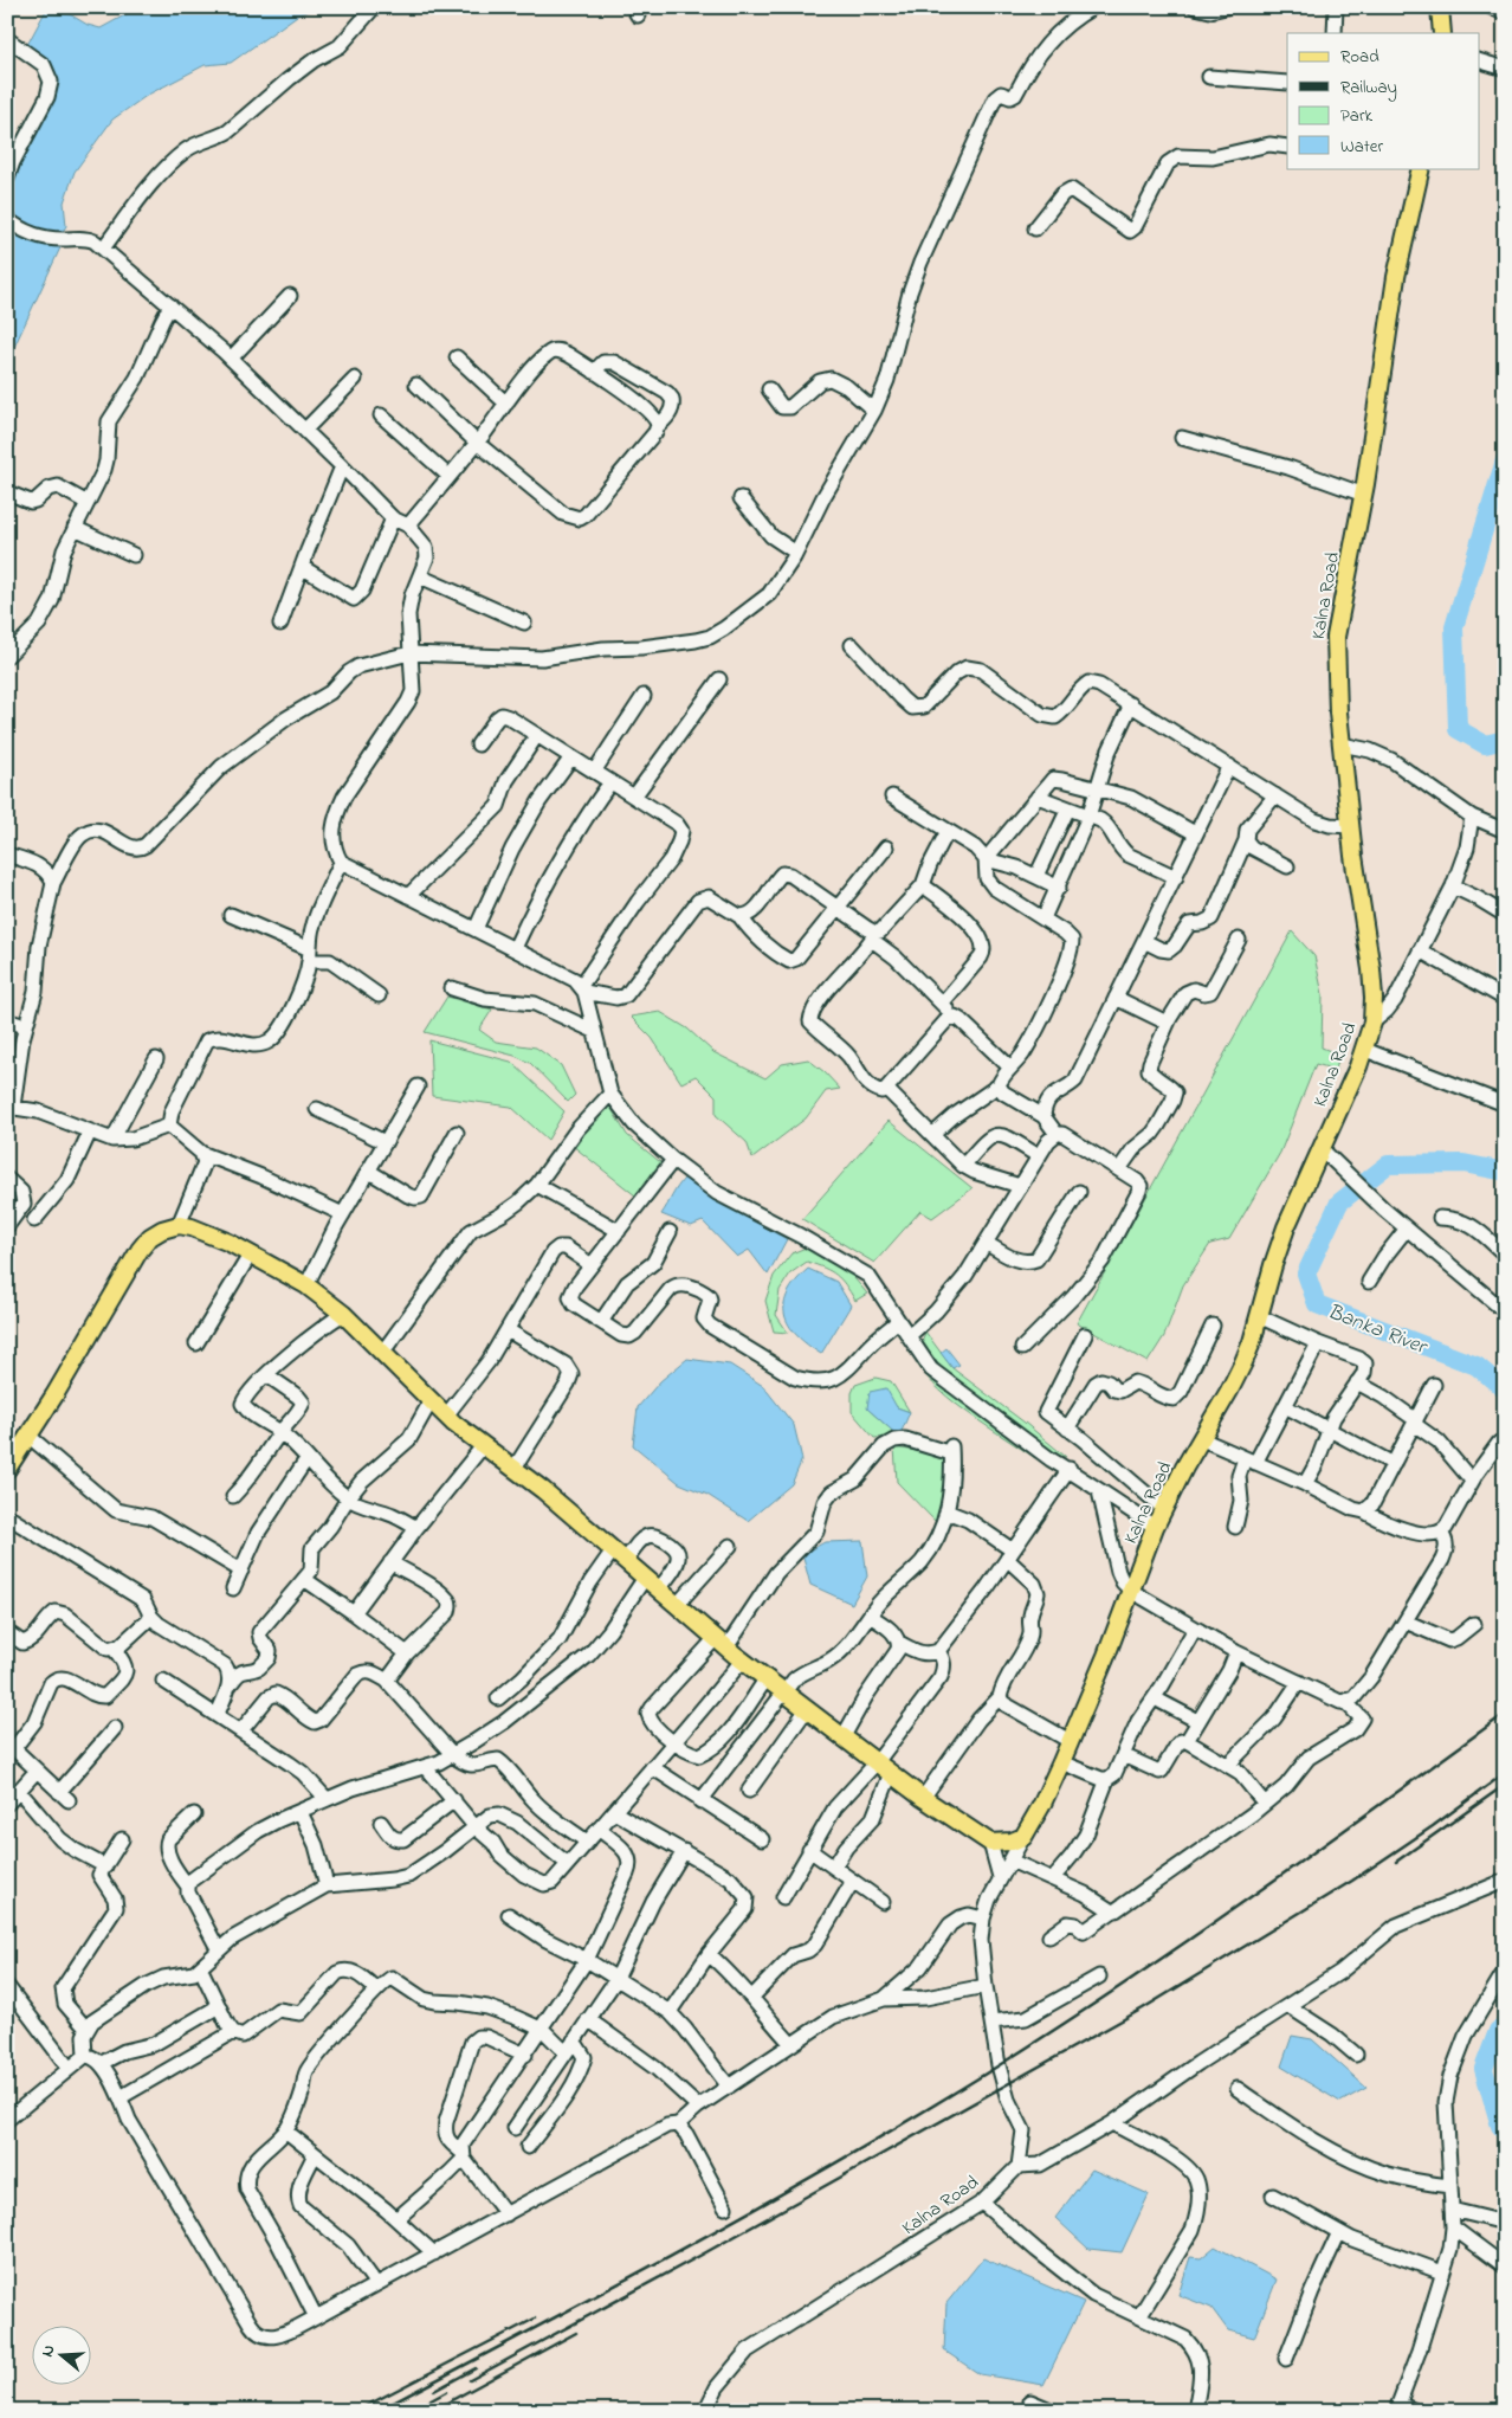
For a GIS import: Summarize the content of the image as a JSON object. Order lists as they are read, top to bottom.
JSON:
{
  "streets": {
    "main road": ["Kalna Road"]
  },
  "water": ["Banka River"],
  "legend": [
    "Road",
    "Railway",
    "Park",
    "Water"
  ],
  "north": "left"
}
